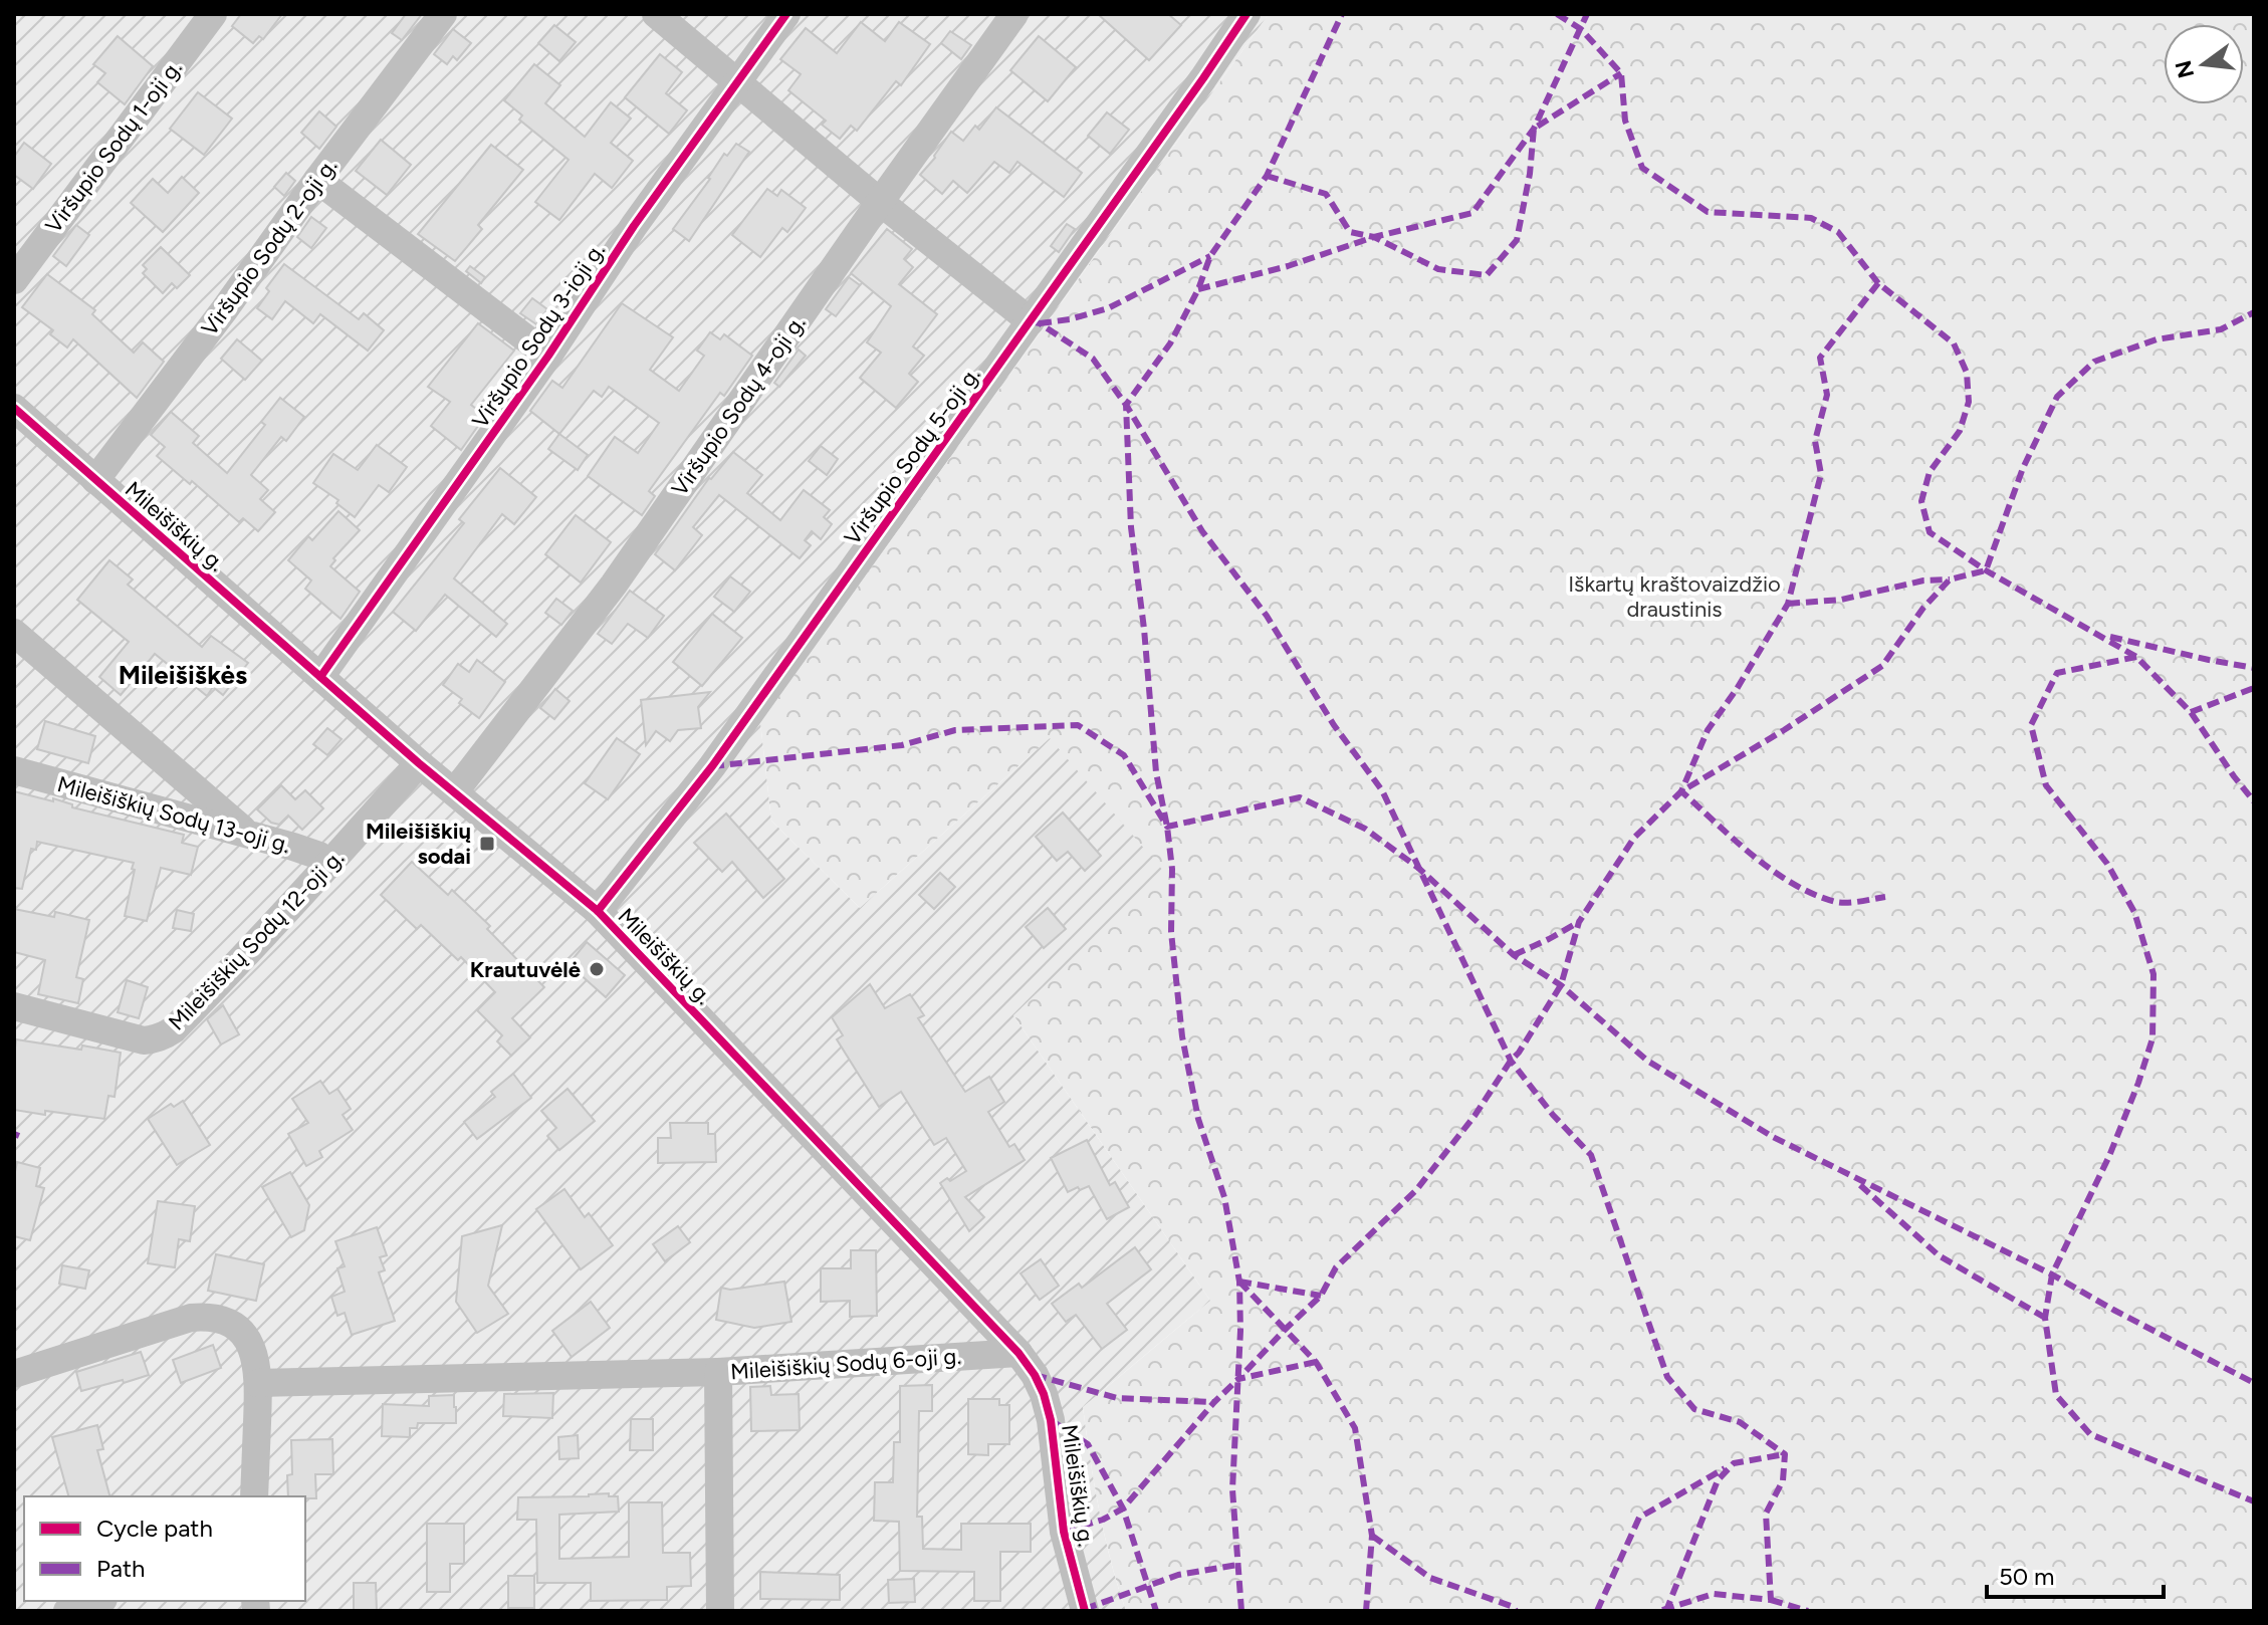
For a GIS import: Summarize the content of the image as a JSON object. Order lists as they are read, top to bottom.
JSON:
{
  "streets": {
    "street": [
      "Viršupio Sodų 1-oji g.",
      "Viršupio Sodų 2-oji g.",
      "Viršupio Sodų 3-ioji g.",
      "Viršupio Sodų 4-oji g.",
      "Viršupio Sodų 5-oji g.",
      "Mileišiškių g.",
      "Mileišiškių Sodų 13-oji g.",
      "Mileišiškių Sodų 12-oji g.",
      "Mileišiškių Sodų 6-oji g."
    ]
  },
  "crossings": [
    ["Viršupio Sodų 2-oji g.", "Mileišiškių g."],
    ["Viršupio Sodų 3-ioji g.", "Mileišiškių g."],
    ["Viršupio Sodų 4-oji g.", "Mileišiškių g."],
    ["Viršupio Sodų 5-oji g.", "Mileišiškių g."],
    ["Mileišiškių g.", "Mileišiškių Sodų 12-oji g."],
    ["Mileišiškių g.", "Mileišiškių Sodų 6-oji g."],
    ["Mileišiškių Sodų 13-oji g.", "Mileišiškių Sodų 12-oji g."]
  ],
  "districts": ["Mileišiškės"],
  "parks": ["Iškartų kraštovaizdžio draustinis"],
  "places": {
    "transit": ["Mileišiškių sodai"],
    "other": ["Krautuvėlė"]
  },
  "legend": ["Cycle path", "Path"],
  "scale_bar": "50 m",
  "north": "left"
}
